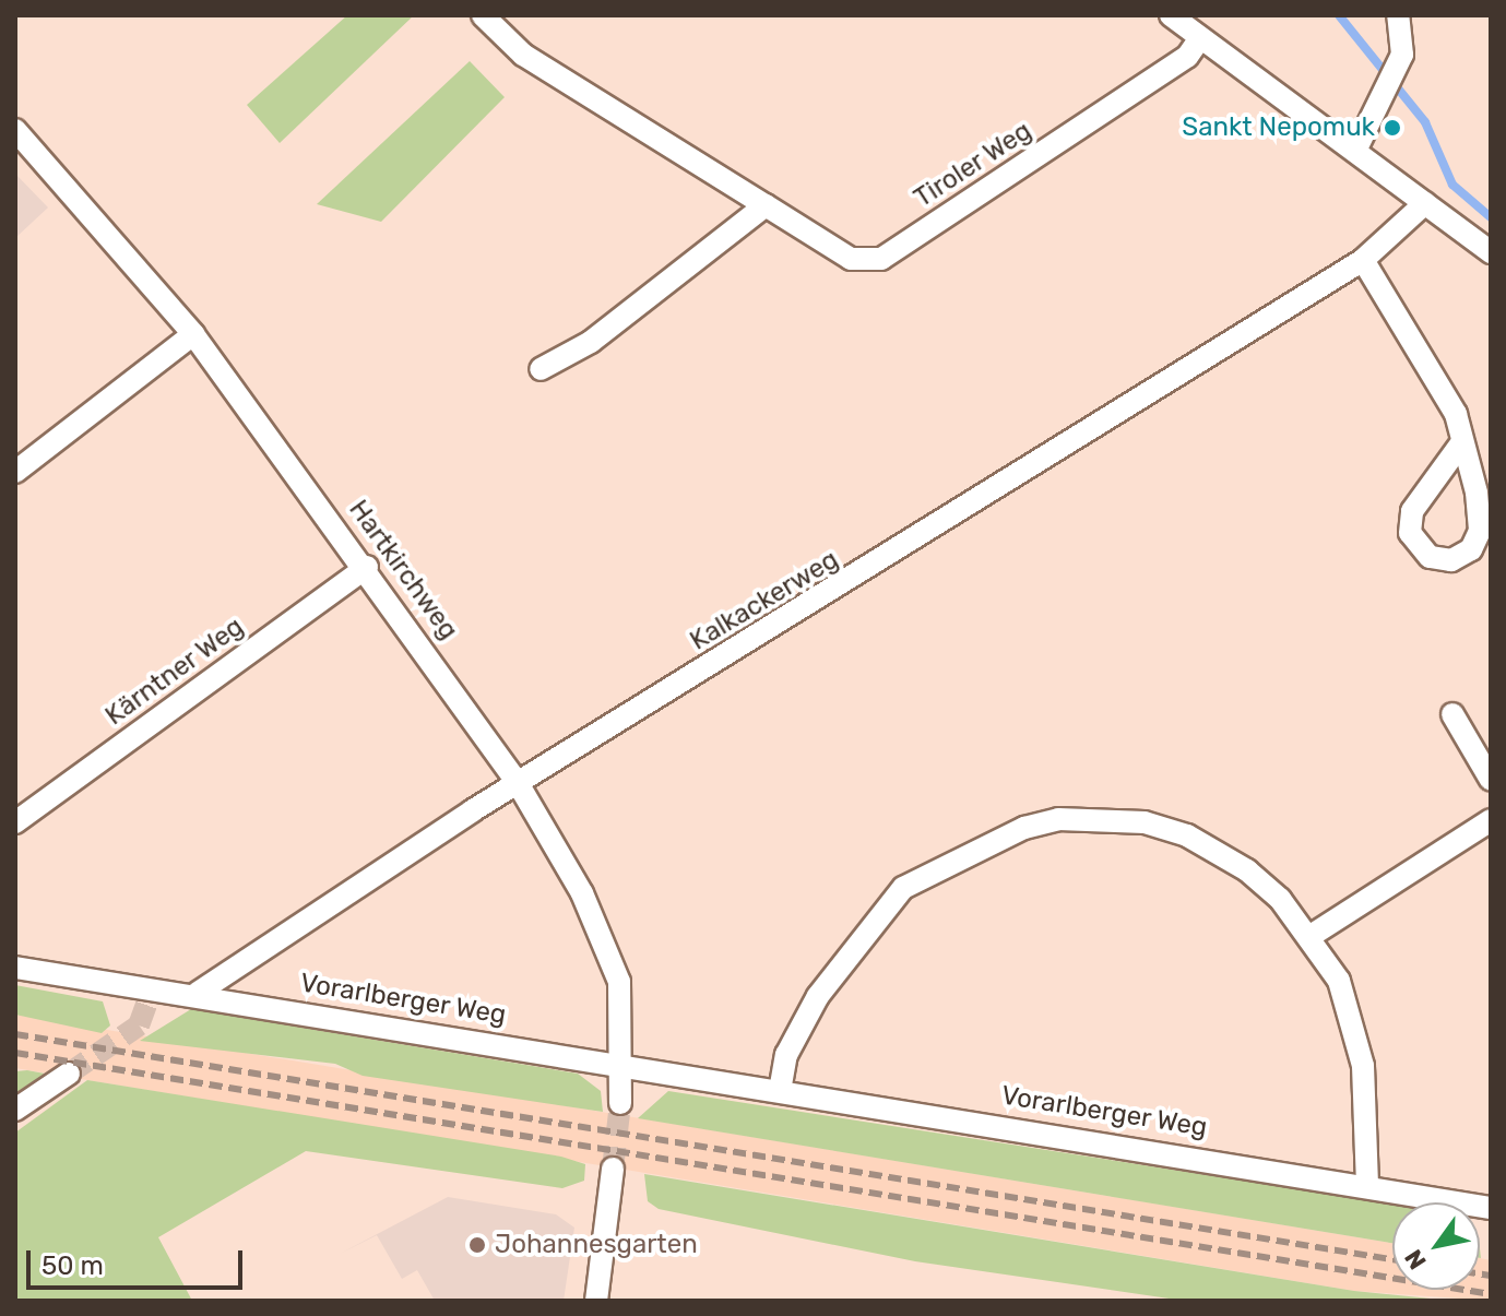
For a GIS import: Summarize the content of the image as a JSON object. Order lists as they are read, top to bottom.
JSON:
{
  "streets": {
    "street": [
      "Tiroler Weg",
      "Hartkirchweg",
      "Kalkackerweg",
      "Kärntner Weg",
      "Vorarlberger Weg"
    ]
  },
  "crossings": [
    ["Hartkirchweg", "Kalkackerweg"],
    ["Hartkirchweg", "Kärntner Weg"],
    ["Hartkirchweg", "Vorarlberger Weg"],
    ["Kalkackerweg", "Vorarlberger Weg"]
  ],
  "places": ["Sankt Nepomuk", "Johannesgarten"],
  "scale_bar": "50 m",
  "north": "bottom left"
}
